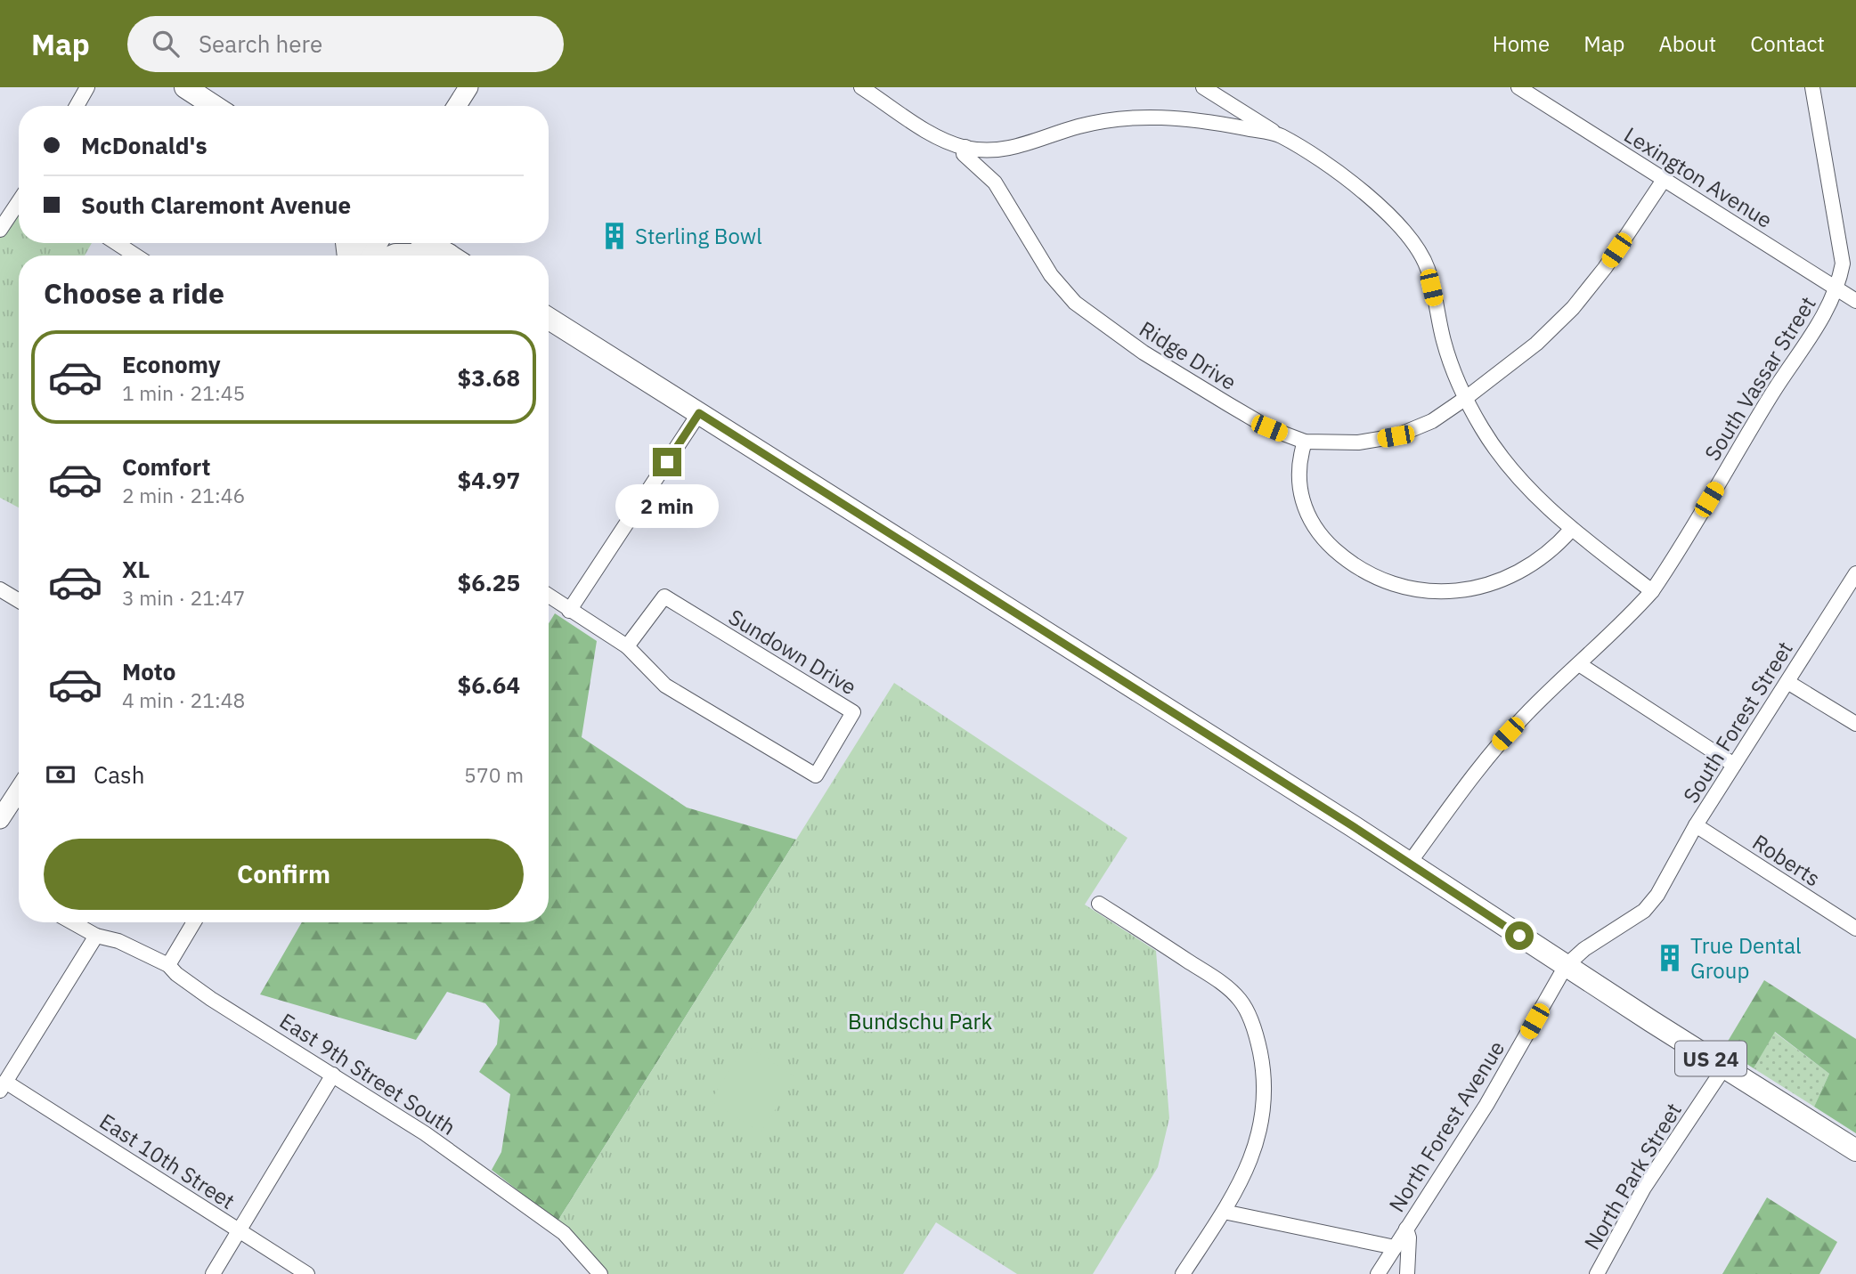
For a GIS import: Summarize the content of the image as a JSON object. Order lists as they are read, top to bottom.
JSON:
{
  "streets": {
    "main road": ["US 24"],
    "street": [
      "Lexington Avenue",
      "Ridge Drive",
      "South Vassar Street",
      "Sundown Drive",
      "South Forest Street",
      "Roberts",
      "East 9th Street South",
      "North Forest Avenue",
      "East 10th Street",
      "North Park Street"
    ]
  },
  "crossings": [
    ["Lexington Avenue", "Ridge Drive"],
    ["Lexington Avenue", "South Vassar Street"],
    ["South Vassar Street", "US 24"],
    ["South Forest Street", "Roberts"],
    ["South Forest Street", "US 24"],
    ["South Forest Street", "North Forest Avenue"],
    ["US 24", "North Forest Avenue"],
    ["US 24", "North Park Street"]
  ],
  "parks": ["Bundschu Park"],
  "places": {
    "building": ["Sterling Bowl", "True Dental Group"]
  },
  "page": {
    "header": "Map",
    "search": "Search here",
    "nav": [
      "Home",
      "Map",
      "About",
      "Contact"
    ],
    "banner": ["McDonald's", "South Claremont Avenue"],
    "heading": "Choose a ride",
    "list": [
      {
        "name": "Economy",
        "note": "1 min · 21:45",
        "value": "$3.68"
      },
      {
        "name": "Comfort",
        "note": "2 min · 21:46",
        "value": "$4.97"
      },
      {
        "name": "XL",
        "note": "3 min · 21:47",
        "value": "$6.25"
      },
      {
        "name": "Moto",
        "note": "4 min · 21:48",
        "value": "$6.64"
      }
    ],
    "bubble": "2 min",
    "pay": ["Cash", "570 m"],
    "buttons": "Confirm"
  }
}
